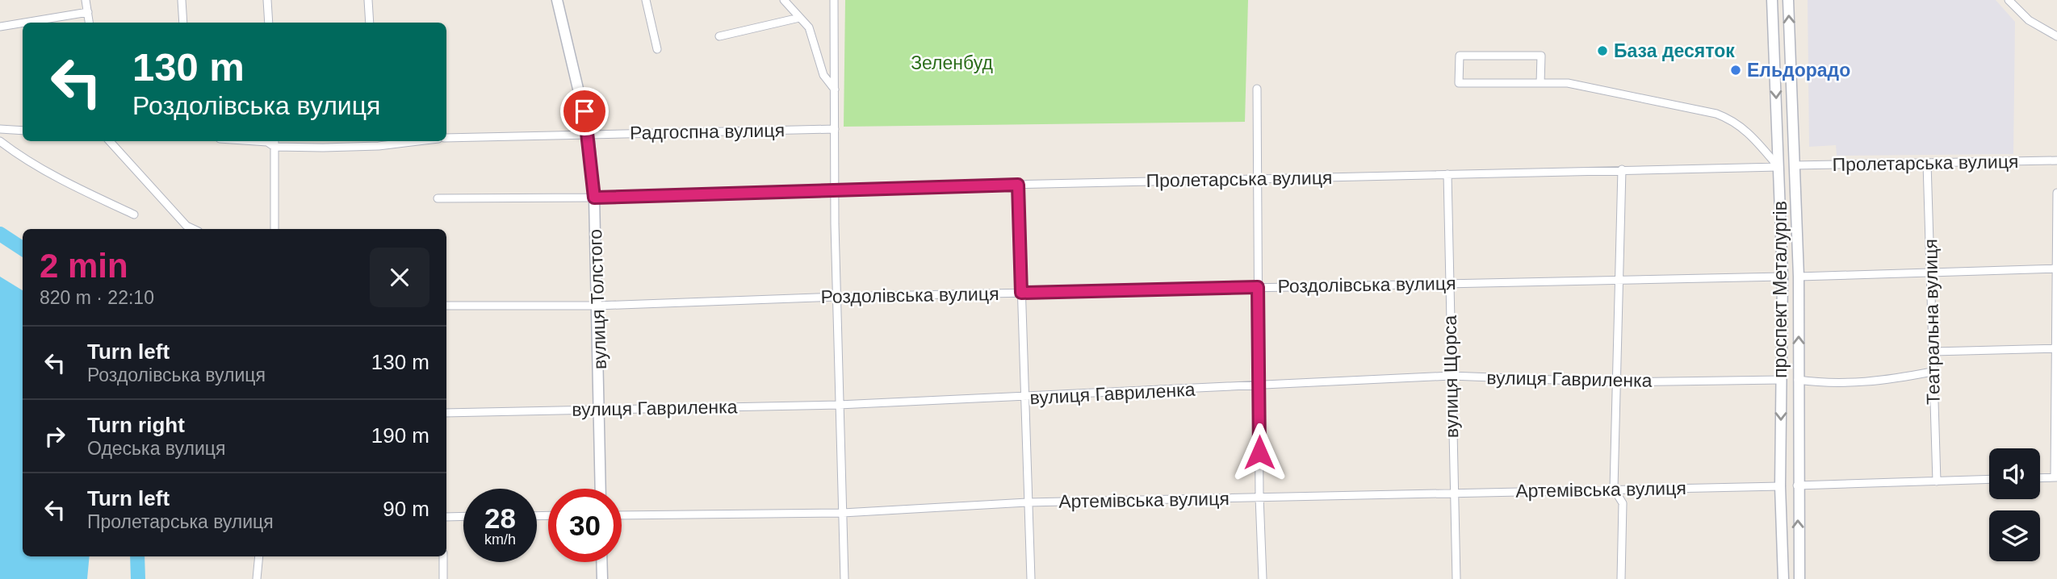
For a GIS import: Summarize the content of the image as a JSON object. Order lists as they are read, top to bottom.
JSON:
{
  "streets": {
    "street": [
      "Радгоспна вулиця",
      "Пролетарська вулиця",
      "Роздолівська вулиця",
      "проспект Металургів",
      "вулиця Толстого",
      "Театральна вулиця",
      "вулиця Щорса",
      "вулиця Гавриленка",
      "Артемівська вулиця"
    ]
  },
  "crossings": [
    ["Радгоспна вулиця", "вулиця Толстого"],
    ["Пролетарська вулиця", "проспект Металургів"],
    ["Пролетарська вулиця", "вулиця Толстого"],
    ["Пролетарська вулиця", "Театральна вулиця"],
    ["Пролетарська вулиця", "вулиця Щорса"],
    ["Роздолівська вулиця", "проспект Металургів"],
    ["Роздолівська вулиця", "вулиця Толстого"],
    ["Роздолівська вулиця", "вулиця Щорса"],
    ["проспект Металургів", "вулиця Гавриленка"],
    ["проспект Металургів", "Артемівська вулиця"],
    ["вулиця Толстого", "вулиця Гавриленка"],
    ["вулиця Щорса", "вулиця Гавриленка"],
    ["вулиця Щорса", "Артемівська вулиця"]
  ],
  "parks": ["Зеленбуд"],
  "places": ["База десяток", "Ельдорадо"],
  "page": {
    "turn": ["130 m", "Роздолівська вулиця"],
    "heading": ["2 min", "820 m · 22:10"],
    "list": [
      {
        "name": "Turn left",
        "note": "Роздолівська вулиця",
        "value": "130 m"
      },
      {
        "name": "Turn right",
        "note": "Одеська вулиця",
        "value": "190 m"
      },
      {
        "name": "Turn left",
        "note": "Пролетарська вулиця",
        "value": "90 m"
      }
    ],
    "speed": "28 km/h",
    "limit": "30"
  }
}
